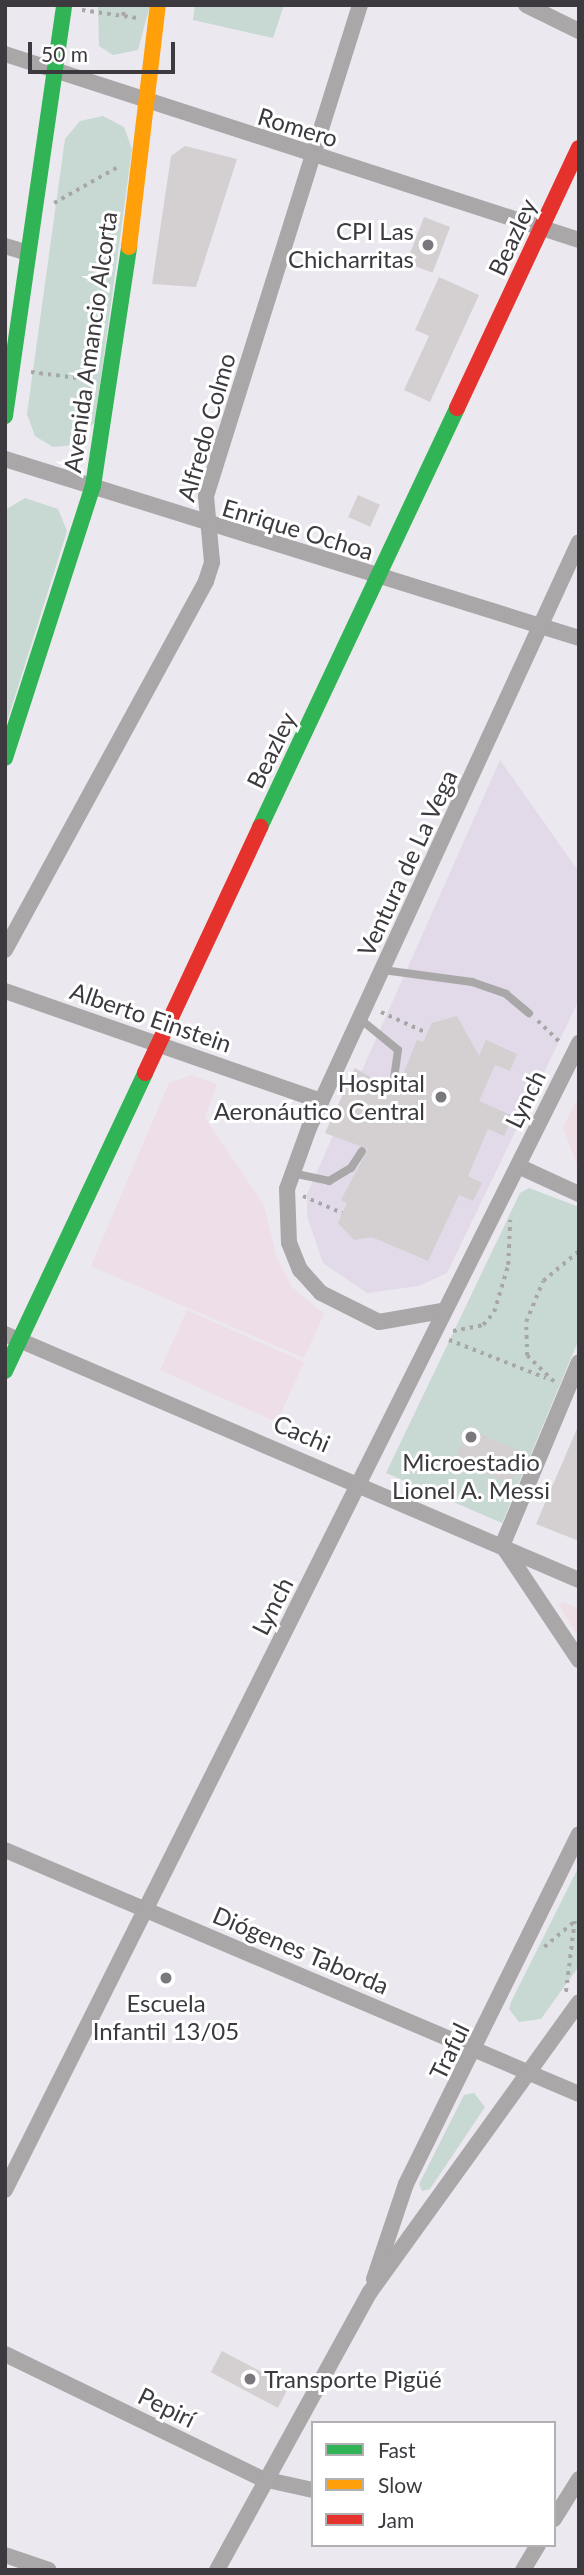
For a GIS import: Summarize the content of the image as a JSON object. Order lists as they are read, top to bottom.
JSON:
{
  "streets": {
    "street": [
      "Romero",
      "Beazley",
      "Avenida Amancio Alcorta",
      "Alfredo Colmo",
      "Enrique Ochoa",
      "Ventura de La Vega",
      "Alberto Einstein",
      "Lynch",
      "Cachi",
      "Diógenes Taborda",
      "Traful",
      "Pepirí"
    ]
  },
  "crossings": [
    ["Romero", "Beazley"],
    ["Romero", "Avenida Amancio Alcorta"],
    ["Romero", "Alfredo Colmo"],
    ["Beazley", "Enrique Ochoa"],
    ["Beazley", "Alberto Einstein"],
    ["Beazley", "Cachi"],
    ["Avenida Amancio Alcorta", "Enrique Ochoa"],
    ["Alfredo Colmo", "Enrique Ochoa"],
    ["Enrique Ochoa", "Ventura de La Vega"],
    ["Ventura de La Vega", "Alberto Einstein"],
    ["Ventura de La Vega", "Lynch"],
    ["Lynch", "Cachi"],
    ["Lynch", "Diógenes Taborda"],
    ["Diógenes Taborda", "Traful"],
    ["Traful", "Pepirí"]
  ],
  "places": [
    "CPI Las Chicharritas",
    "Hospital Aeronáutico Central",
    "Microestadio Lionel A. Messi",
    "Escuela Infantil 13/05",
    "Transporte Pigüé"
  ],
  "legend": ["Fast", "Slow", "Jam"],
  "scale_bar": "50 m"
}
